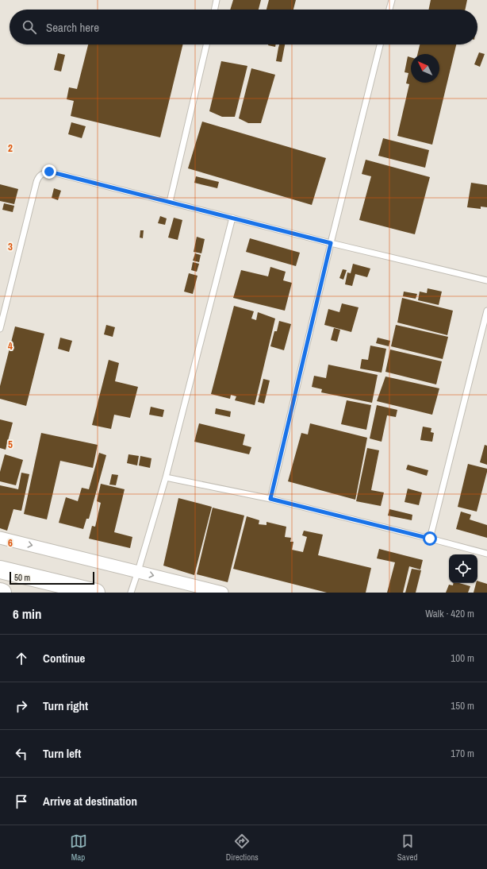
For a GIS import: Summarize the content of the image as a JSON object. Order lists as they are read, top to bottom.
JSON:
{
  "scale_bar": "50 m",
  "north": "top left",
  "page": {
    "search": "Search here",
    "scale": "50 m",
    "heading": ["6 min", "Walk · 420 m"],
    "list": [
      ["Continue", "100 m"],
      ["Turn right", "150 m"],
      ["Turn left", "170 m"],
      "Arrive at destination"
    ],
    "nav": ["Map", "Directions", "Saved"]
  },
  "grid": {
    "rows": [
      "2",
      "3",
      "4",
      "5",
      "6"
    ]
  }
}
